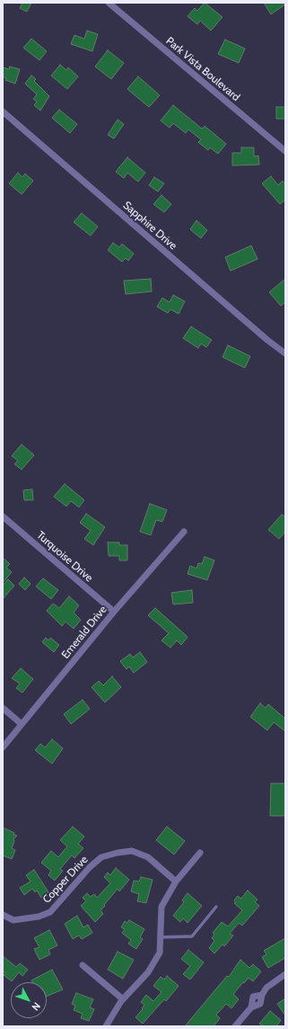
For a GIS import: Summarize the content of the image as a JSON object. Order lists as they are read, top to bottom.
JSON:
{
  "streets": {
    "street": [
      "Park Vista Boulevard",
      "Sapphire Drive",
      "Turquoise Drive",
      "Emerald Drive",
      "Copper Drive"
    ]
  },
  "crossings": [
    ["Turquoise Drive", "Emerald Drive"]
  ],
  "north": "bottom right"
}
